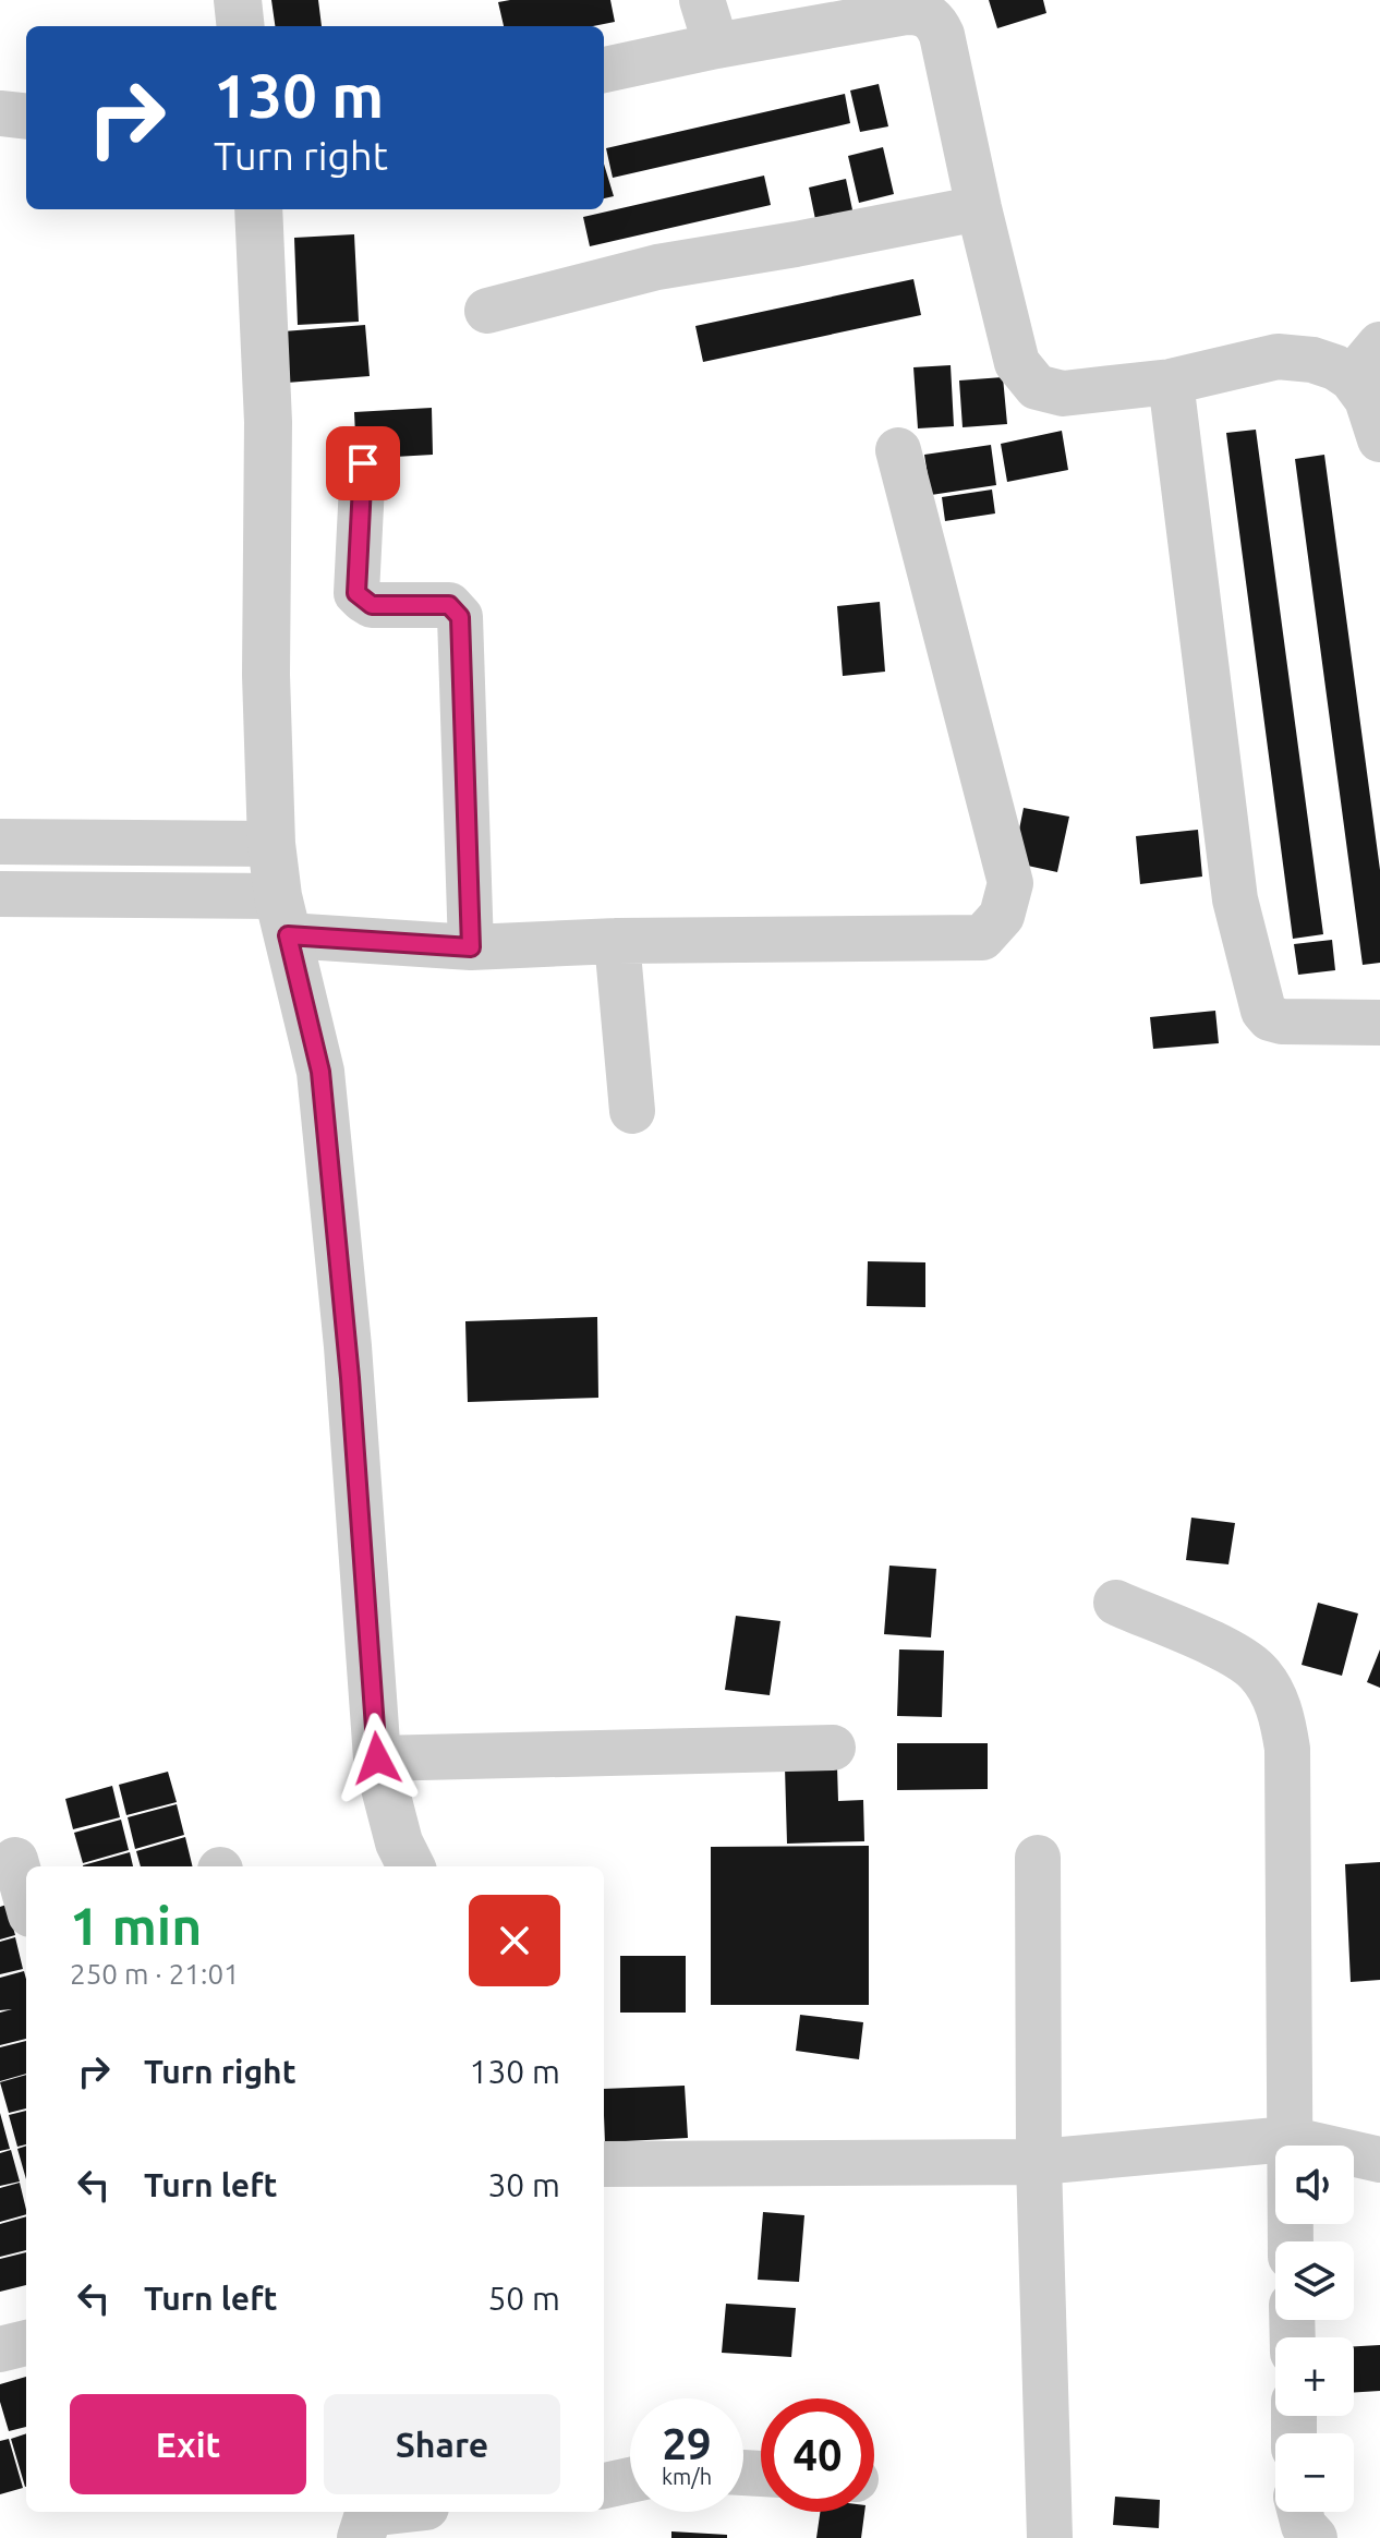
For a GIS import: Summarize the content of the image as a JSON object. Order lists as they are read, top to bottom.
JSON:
{
  "page": {
    "turn": ["130 m", "Turn right"],
    "heading": ["1 min", "250 m · 21:01"],
    "list": [
      {
        "name": "Turn right",
        "value": "130 m"
      },
      {
        "name": "Turn left",
        "value": "30 m"
      },
      {
        "name": "Turn left",
        "value": "50 m"
      }
    ],
    "map_buttons": ["+", "−"],
    "buttons": ["Exit", "Share"],
    "speed": "29 km/h",
    "limit": "40"
  }
}
